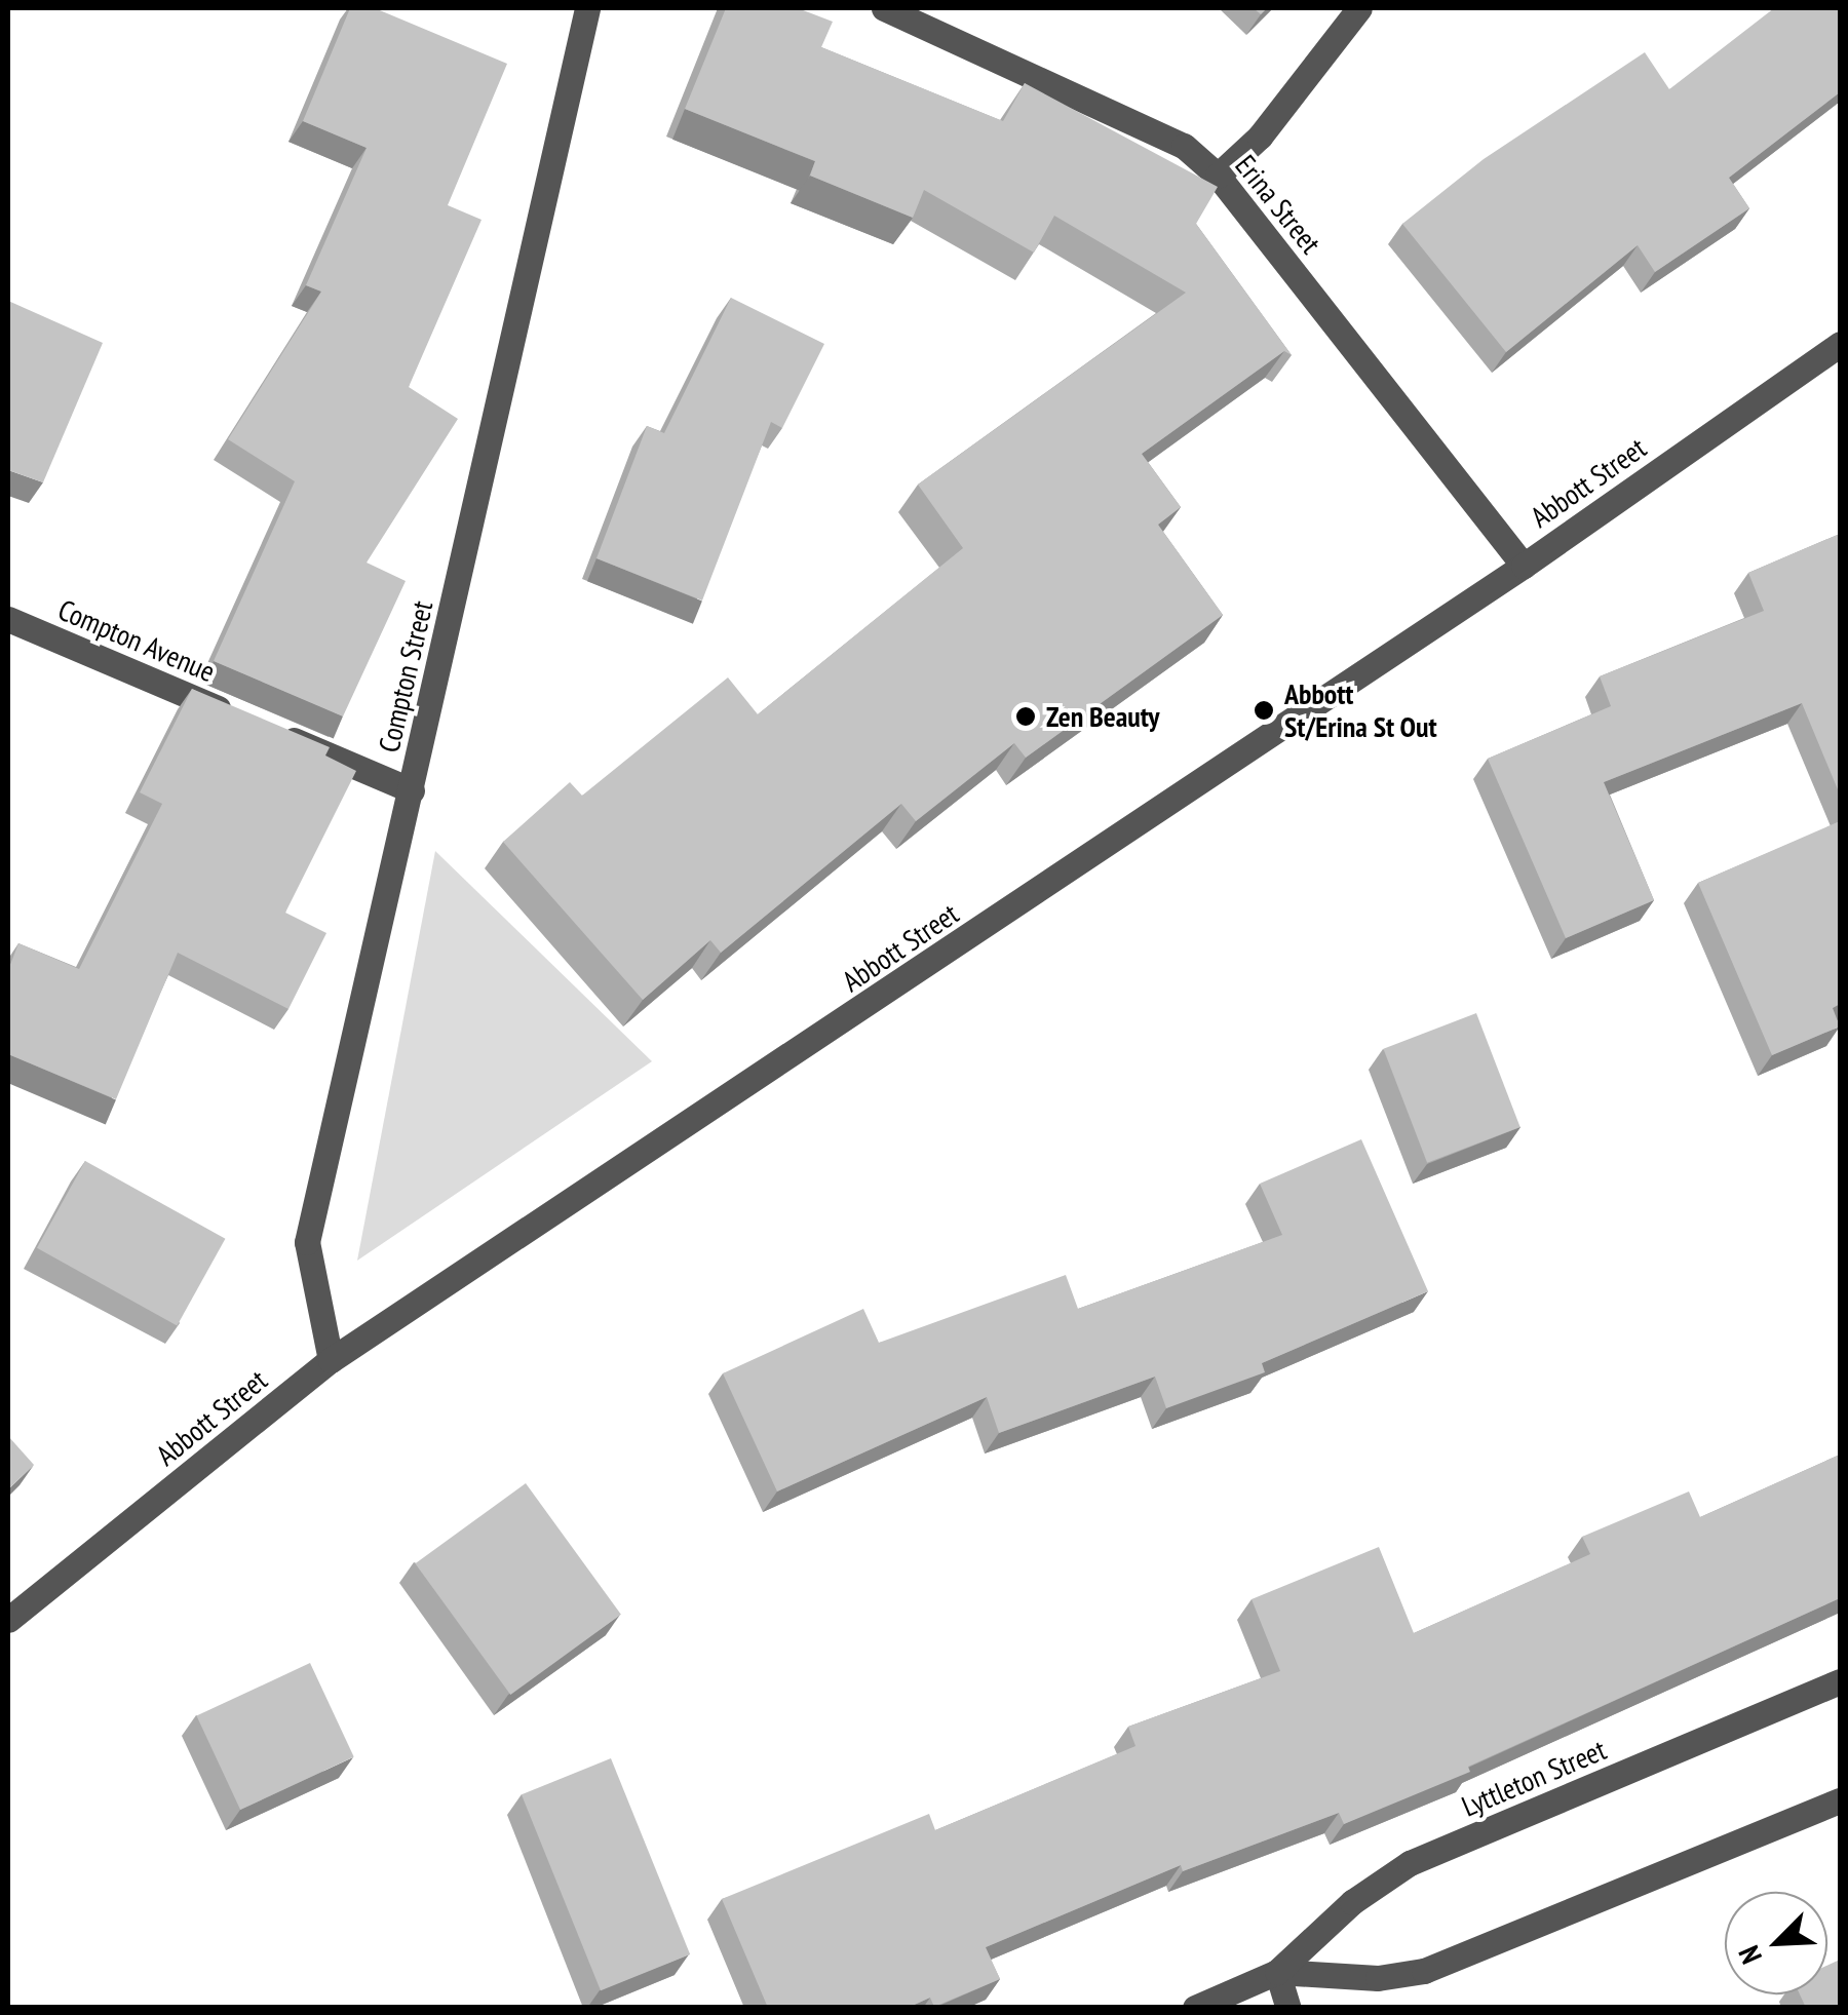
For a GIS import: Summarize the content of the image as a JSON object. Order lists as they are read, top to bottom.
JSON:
{
  "streets": {
    "street": [
      "Erina Street",
      "Abbott Street",
      "Compton Avenue",
      "Compton Street",
      "Lyttleton Street"
    ]
  },
  "crossings": [
    ["Erina Street", "Abbott Street"],
    ["Abbott Street", "Compton Street"],
    ["Compton Avenue", "Compton Street"]
  ],
  "places": ["Abbott St/Erina St Out", "Zen Beauty"],
  "north": "bottom left"
}
